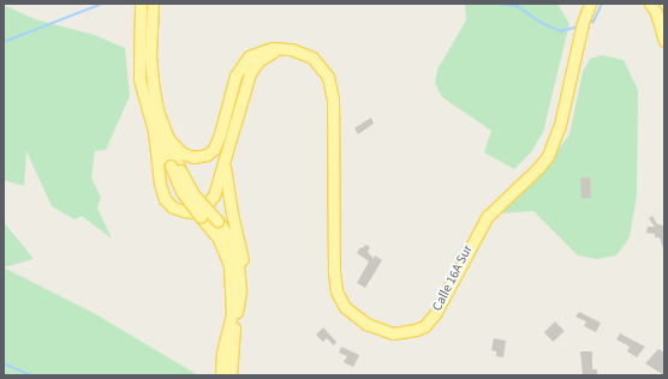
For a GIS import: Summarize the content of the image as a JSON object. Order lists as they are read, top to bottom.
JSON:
{
  "streets": {
    "main road": ["Calle 16A Sur"]
  }
}
